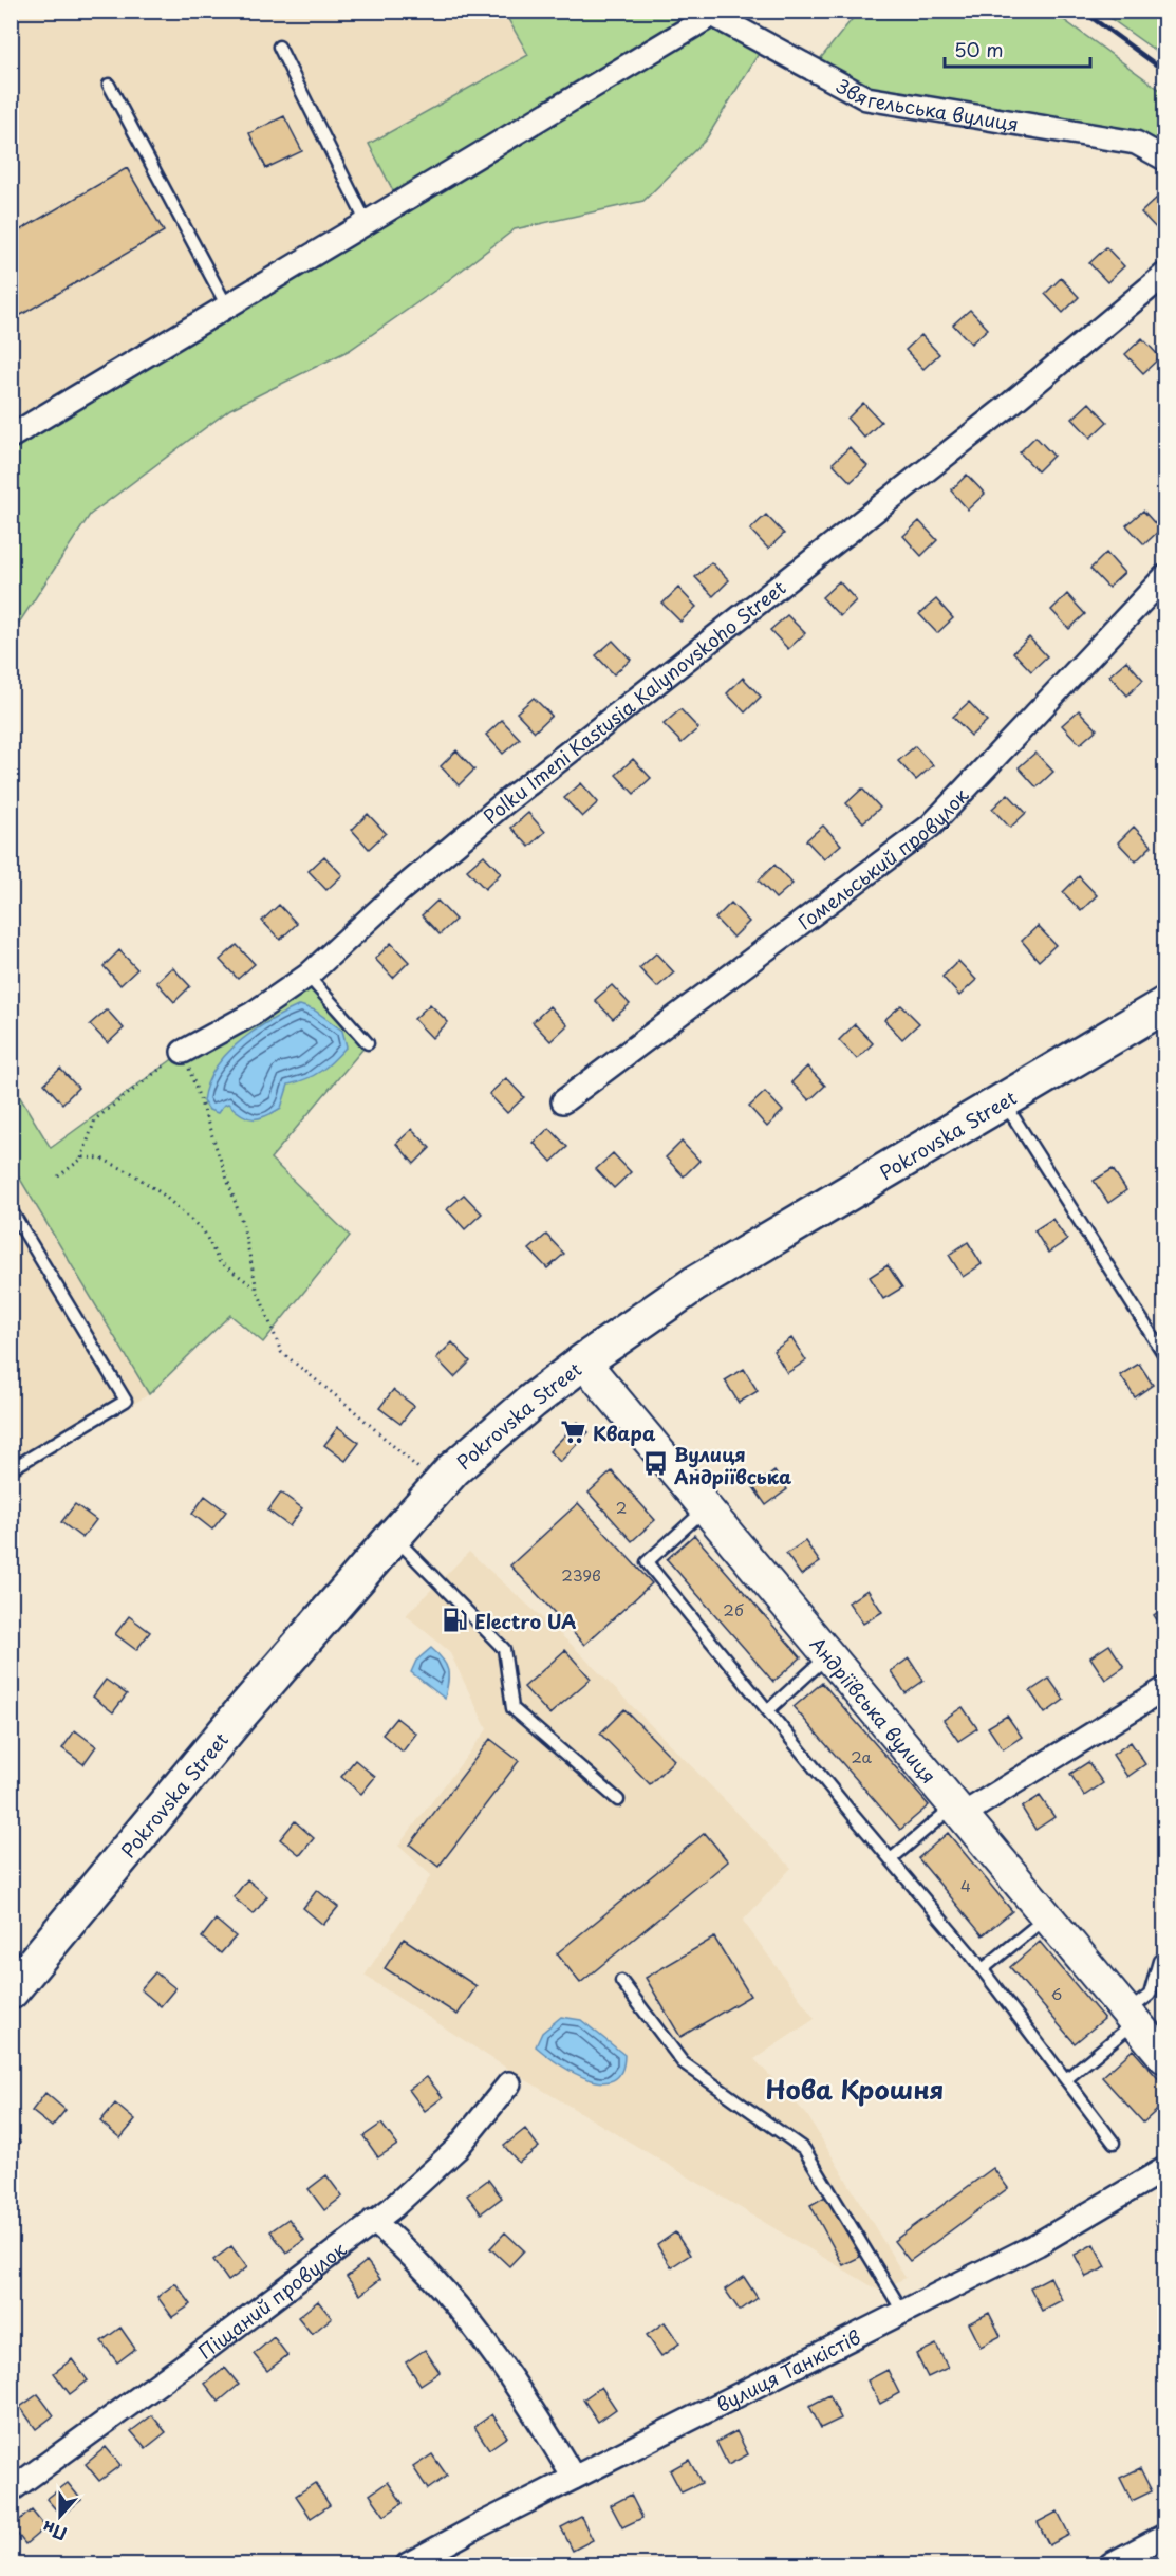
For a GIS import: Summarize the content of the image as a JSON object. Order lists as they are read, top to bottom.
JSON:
{
  "streets": {
    "highway": ["Pokrovska Street"],
    "street": [
      "Звягельська вулиця",
      "Polku Imeni Kastusia Kalynovskoho Street",
      "Гомельський провулок",
      "Андріївська вулиця",
      "Піщаний провулок",
      "вулиця Танкістів"
    ]
  },
  "crossings": [
    ["Pokrovska Street", "Андріївська вулиця"]
  ],
  "districts": ["Нова Крошня"],
  "places": {
    "supermarket": ["Квара"],
    "bus stop": ["Вулиця Андріївська"],
    "fuel station": ["Electro UA"]
  },
  "house_numbers": [
    "2",
    "239в",
    "2б",
    "2а",
    "4",
    "6"
  ],
  "scale_bar": "50 m",
  "north": "bottom"
}
